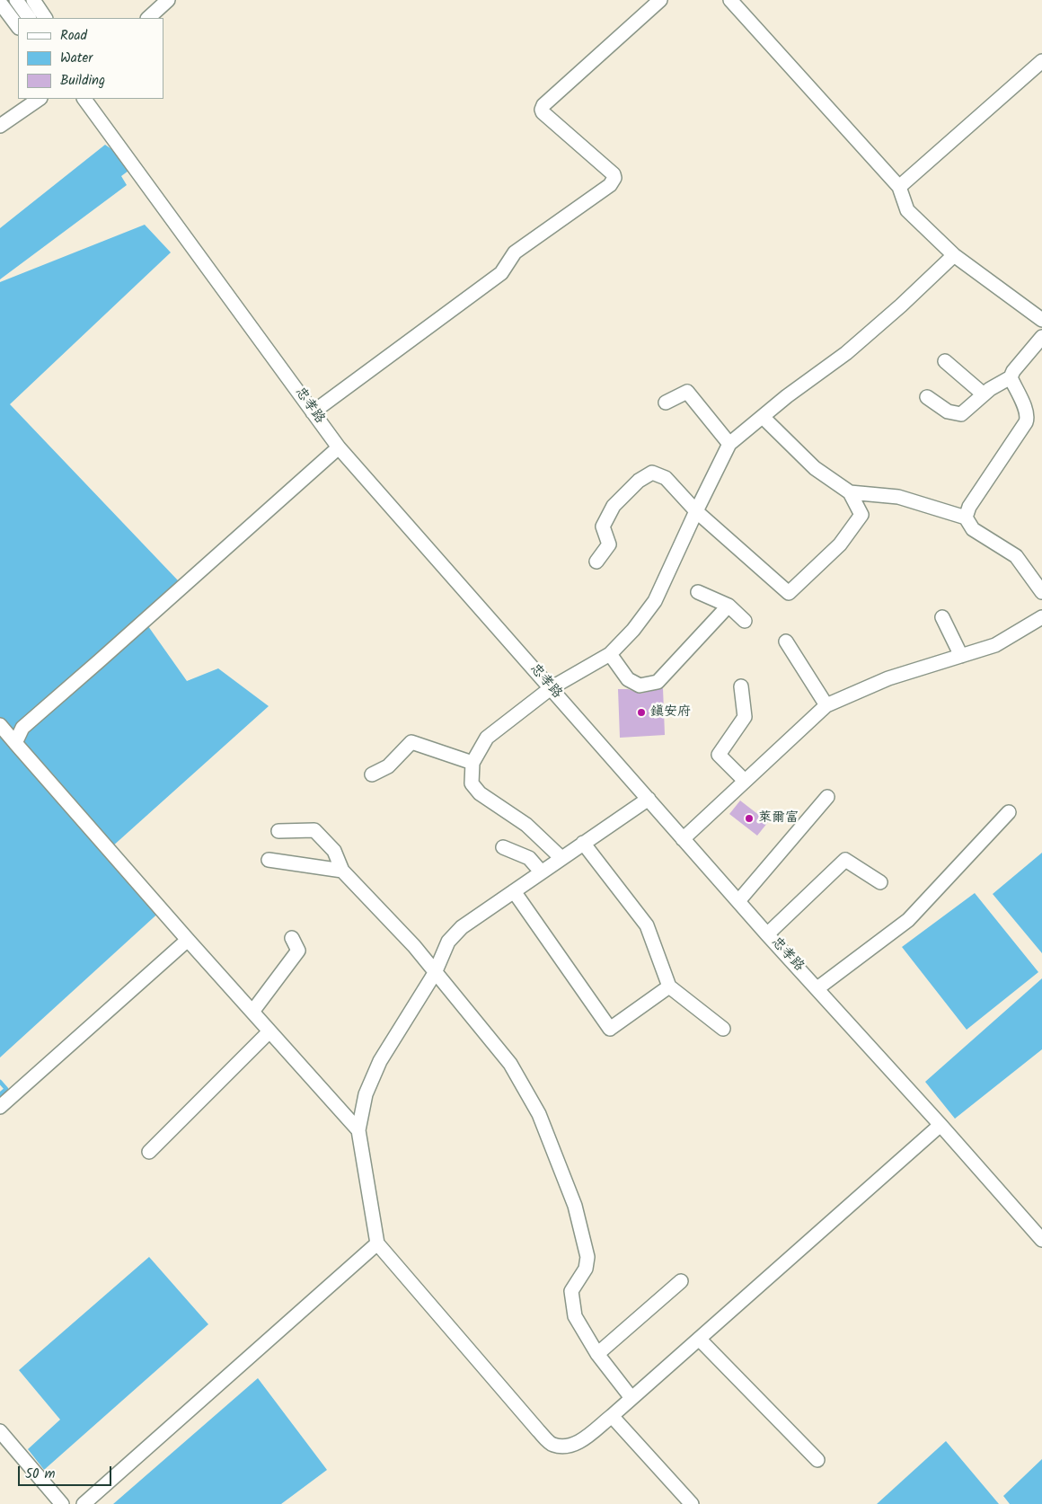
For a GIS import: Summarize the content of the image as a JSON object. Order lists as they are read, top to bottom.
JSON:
{
  "streets": {
    "street": ["忠孝路"]
  },
  "places": ["鎮安府", "萊爾富"],
  "legend": ["Road", "Water", "Building"],
  "scale_bar": "50 m"
}
